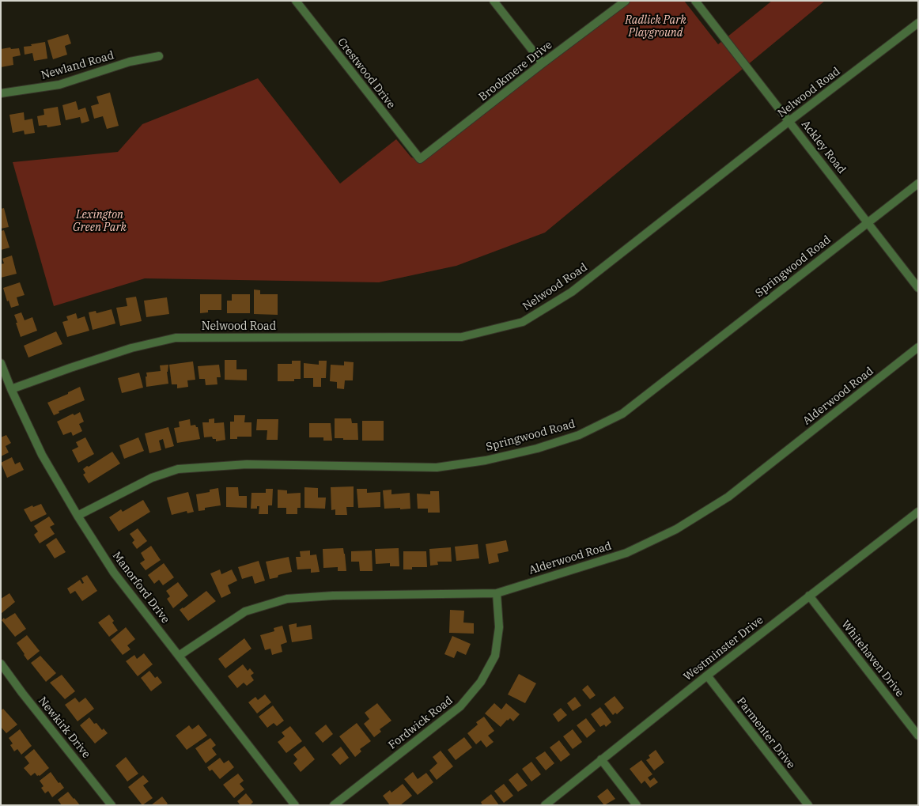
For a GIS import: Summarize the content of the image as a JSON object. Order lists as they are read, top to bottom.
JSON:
{
  "streets": {
    "street": [
      "Newland Road",
      "Brookmere Drive",
      "Crestwood Drive",
      "Nelwood Road",
      "Ackley Road",
      "Springwood Road",
      "Alderwood Road",
      "Manorford Drive",
      "Westminster Drive",
      "Whitehaven Drive",
      "Fordwick Road",
      "Newkirk Drive",
      "Parmenter Drive"
    ]
  },
  "crossings": [
    ["Brookmere Drive", "Crestwood Drive"],
    ["Nelwood Road", "Ackley Road"],
    ["Nelwood Road", "Manorford Drive"],
    ["Ackley Road", "Springwood Road"],
    ["Springwood Road", "Manorford Drive"],
    ["Alderwood Road", "Manorford Drive"],
    ["Alderwood Road", "Fordwick Road"],
    ["Westminster Drive", "Whitehaven Drive"],
    ["Westminster Drive", "Parmenter Drive"]
  ],
  "parks": ["Radlick Park Playground", "Lexington Green Park"]
}
